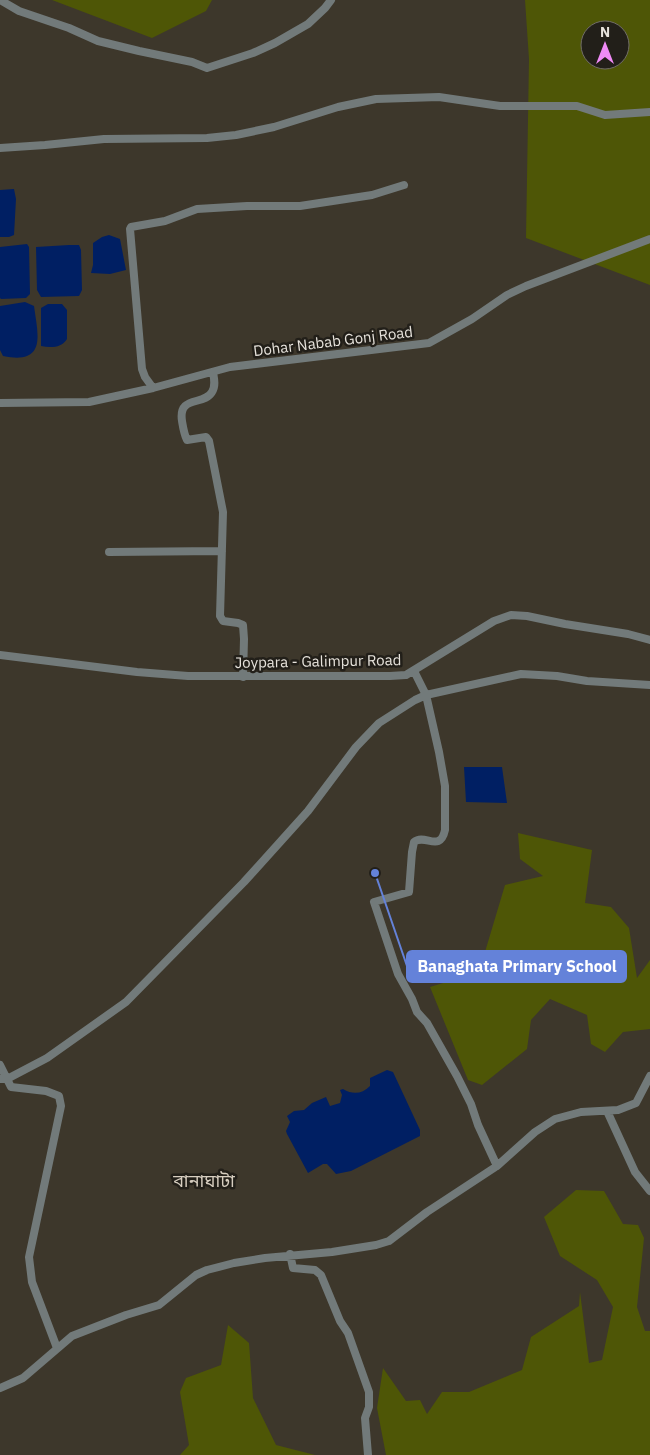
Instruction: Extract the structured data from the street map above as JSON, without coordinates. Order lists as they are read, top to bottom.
{
  "streets": {
    "street": ["Dohar Nabab Gonj Road", "Joypara - Galimpur Road"]
  },
  "districts": ["বানাঘাটা"],
  "places": ["Banaghata Primary School"],
  "north": "top"
}
